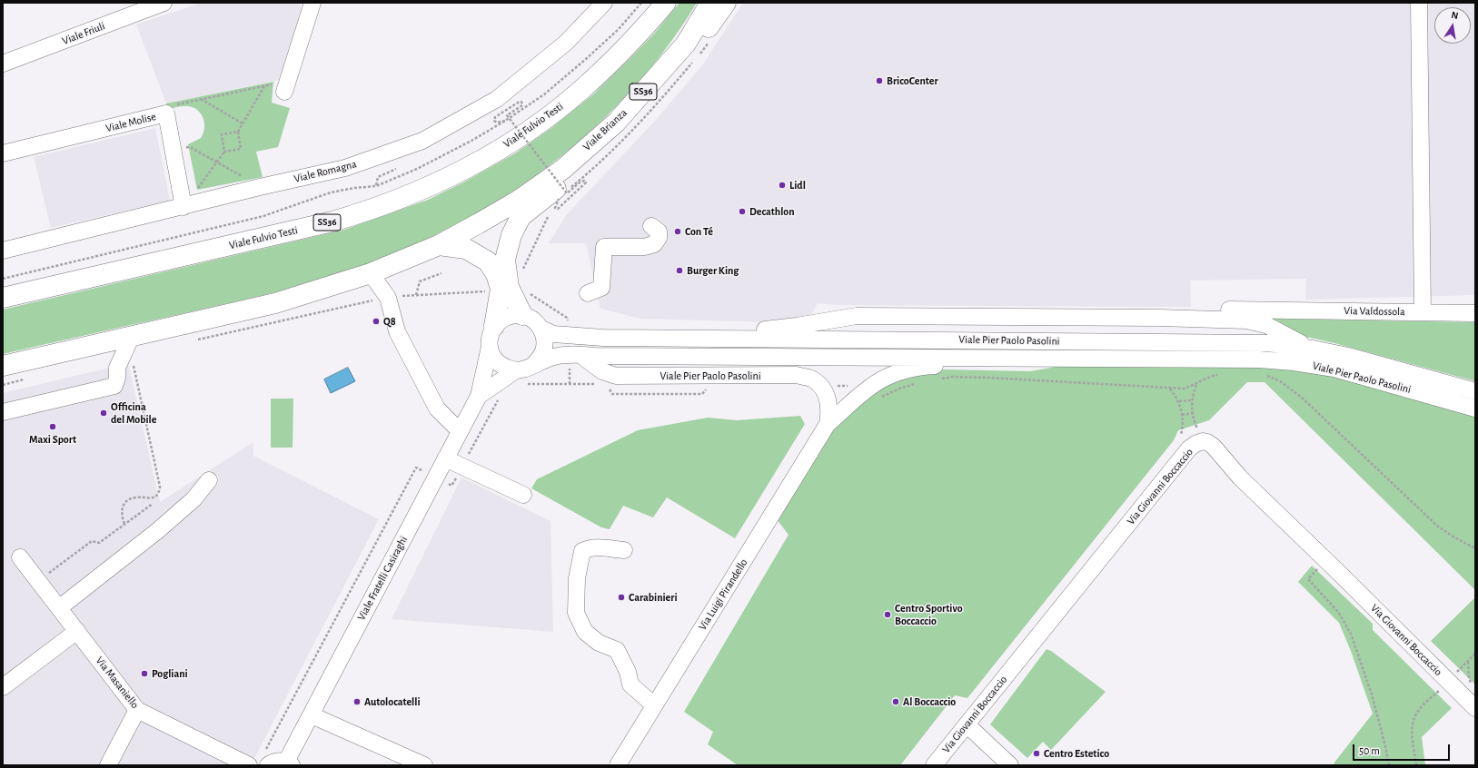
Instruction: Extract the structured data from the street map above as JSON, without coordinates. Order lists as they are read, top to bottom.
{
  "streets": {
    "highway": ["SS36", "Viale Fulvio Testi", "Viale Brianza"],
    "street": [
      "Viale Friuli",
      "Viale Molise",
      "Viale Romagna",
      "Via Valdossola",
      "Viale Pier Paolo Pasolini",
      "Via Giovanni Boccaccio",
      "Viale Fratelli Casiraghi",
      "Via Luigi Pirandello",
      "Via Masaniello"
    ]
  },
  "crossings": [
    ["SS36", "Viale Brianza"],
    ["Viale Molise", "Viale Romagna"],
    ["Via Valdossola", "Viale Pier Paolo Pasolini"],
    ["Viale Pier Paolo Pasolini", "Viale Fratelli Casiraghi"],
    ["Viale Pier Paolo Pasolini", "Via Luigi Pirandello"]
  ],
  "places": [
    "BricoCenter",
    "Lidl",
    "Decathlon",
    "Con Té",
    "Burger King",
    "Q8",
    "Officina del Mobile",
    "Maxi Sport",
    "Carabinieri",
    "Centro Sportivo Boccaccio",
    "Pogliani",
    "Autolocatelli",
    "Al Boccaccio",
    "Centro Estetico"
  ],
  "scale_bar": "50 m",
  "north": "top"
}
